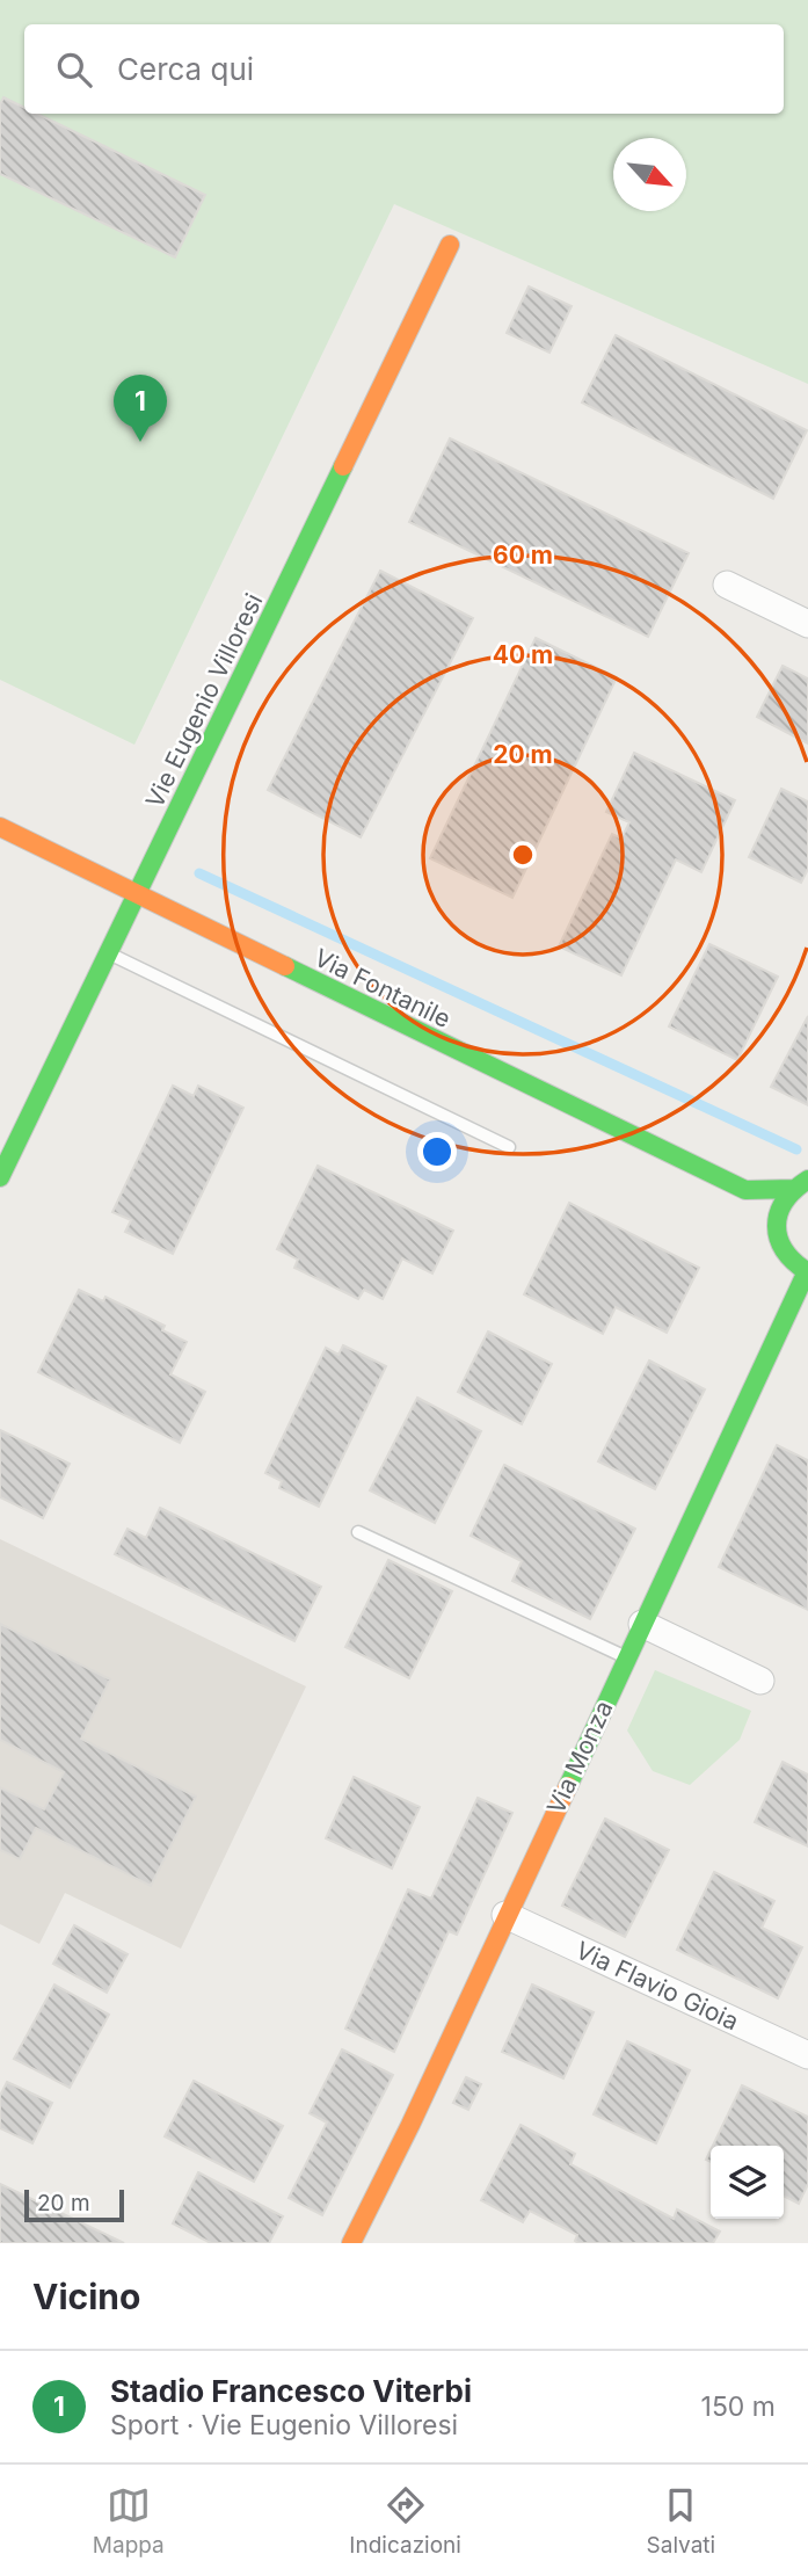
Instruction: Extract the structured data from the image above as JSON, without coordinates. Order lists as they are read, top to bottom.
{
  "streets": {
    "street": [
      "Vie Eugenio Villoresi",
      "Via Fontanile",
      "Via Monza",
      "Via Flavio Gioia"
    ]
  },
  "crossings": [
    ["Vie Eugenio Villoresi", "Via Fontanile"],
    ["Via Fontanile", "Via Monza"],
    ["Via Monza", "Via Flavio Gioia"]
  ],
  "scale_bar": "20 m",
  "north": "bottom right",
  "page": {
    "search": "Cerca qui",
    "pins": "1",
    "scale": "20 m",
    "heading": "Vicino",
    "list": [
      {
        "mark": "1",
        "name": "Stadio Francesco Viterbi",
        "note": "Sport · Vie Eugenio Villoresi",
        "value": "150 m"
      }
    ],
    "nav": ["Mappa", "Indicazioni", "Salvati"]
  },
  "rings": ["60 m", "40 m", "20 m"]
}
